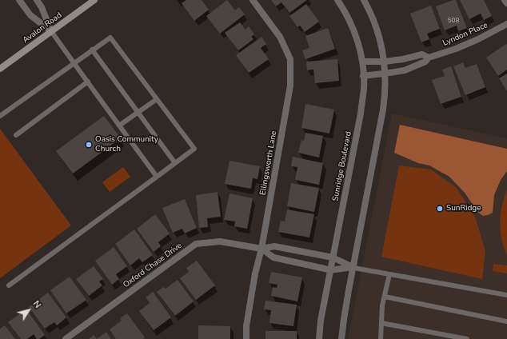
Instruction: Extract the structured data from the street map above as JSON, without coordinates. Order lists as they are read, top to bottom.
{
  "streets": {
    "main road": ["Avalon Road"],
    "street": [
      "Lyndon Place",
      "Ellingsworth Lane",
      "Sunridge Boulevard",
      "Oxford Chase Drive"
    ]
  },
  "crossings": [
    ["Ellingsworth Lane", "Oxford Chase Drive"],
    ["Sunridge Boulevard", "Oxford Chase Drive"]
  ],
  "places": ["Oasis Community Church", "SunRidge"],
  "house_numbers": ["508"],
  "north": "top right"
}
